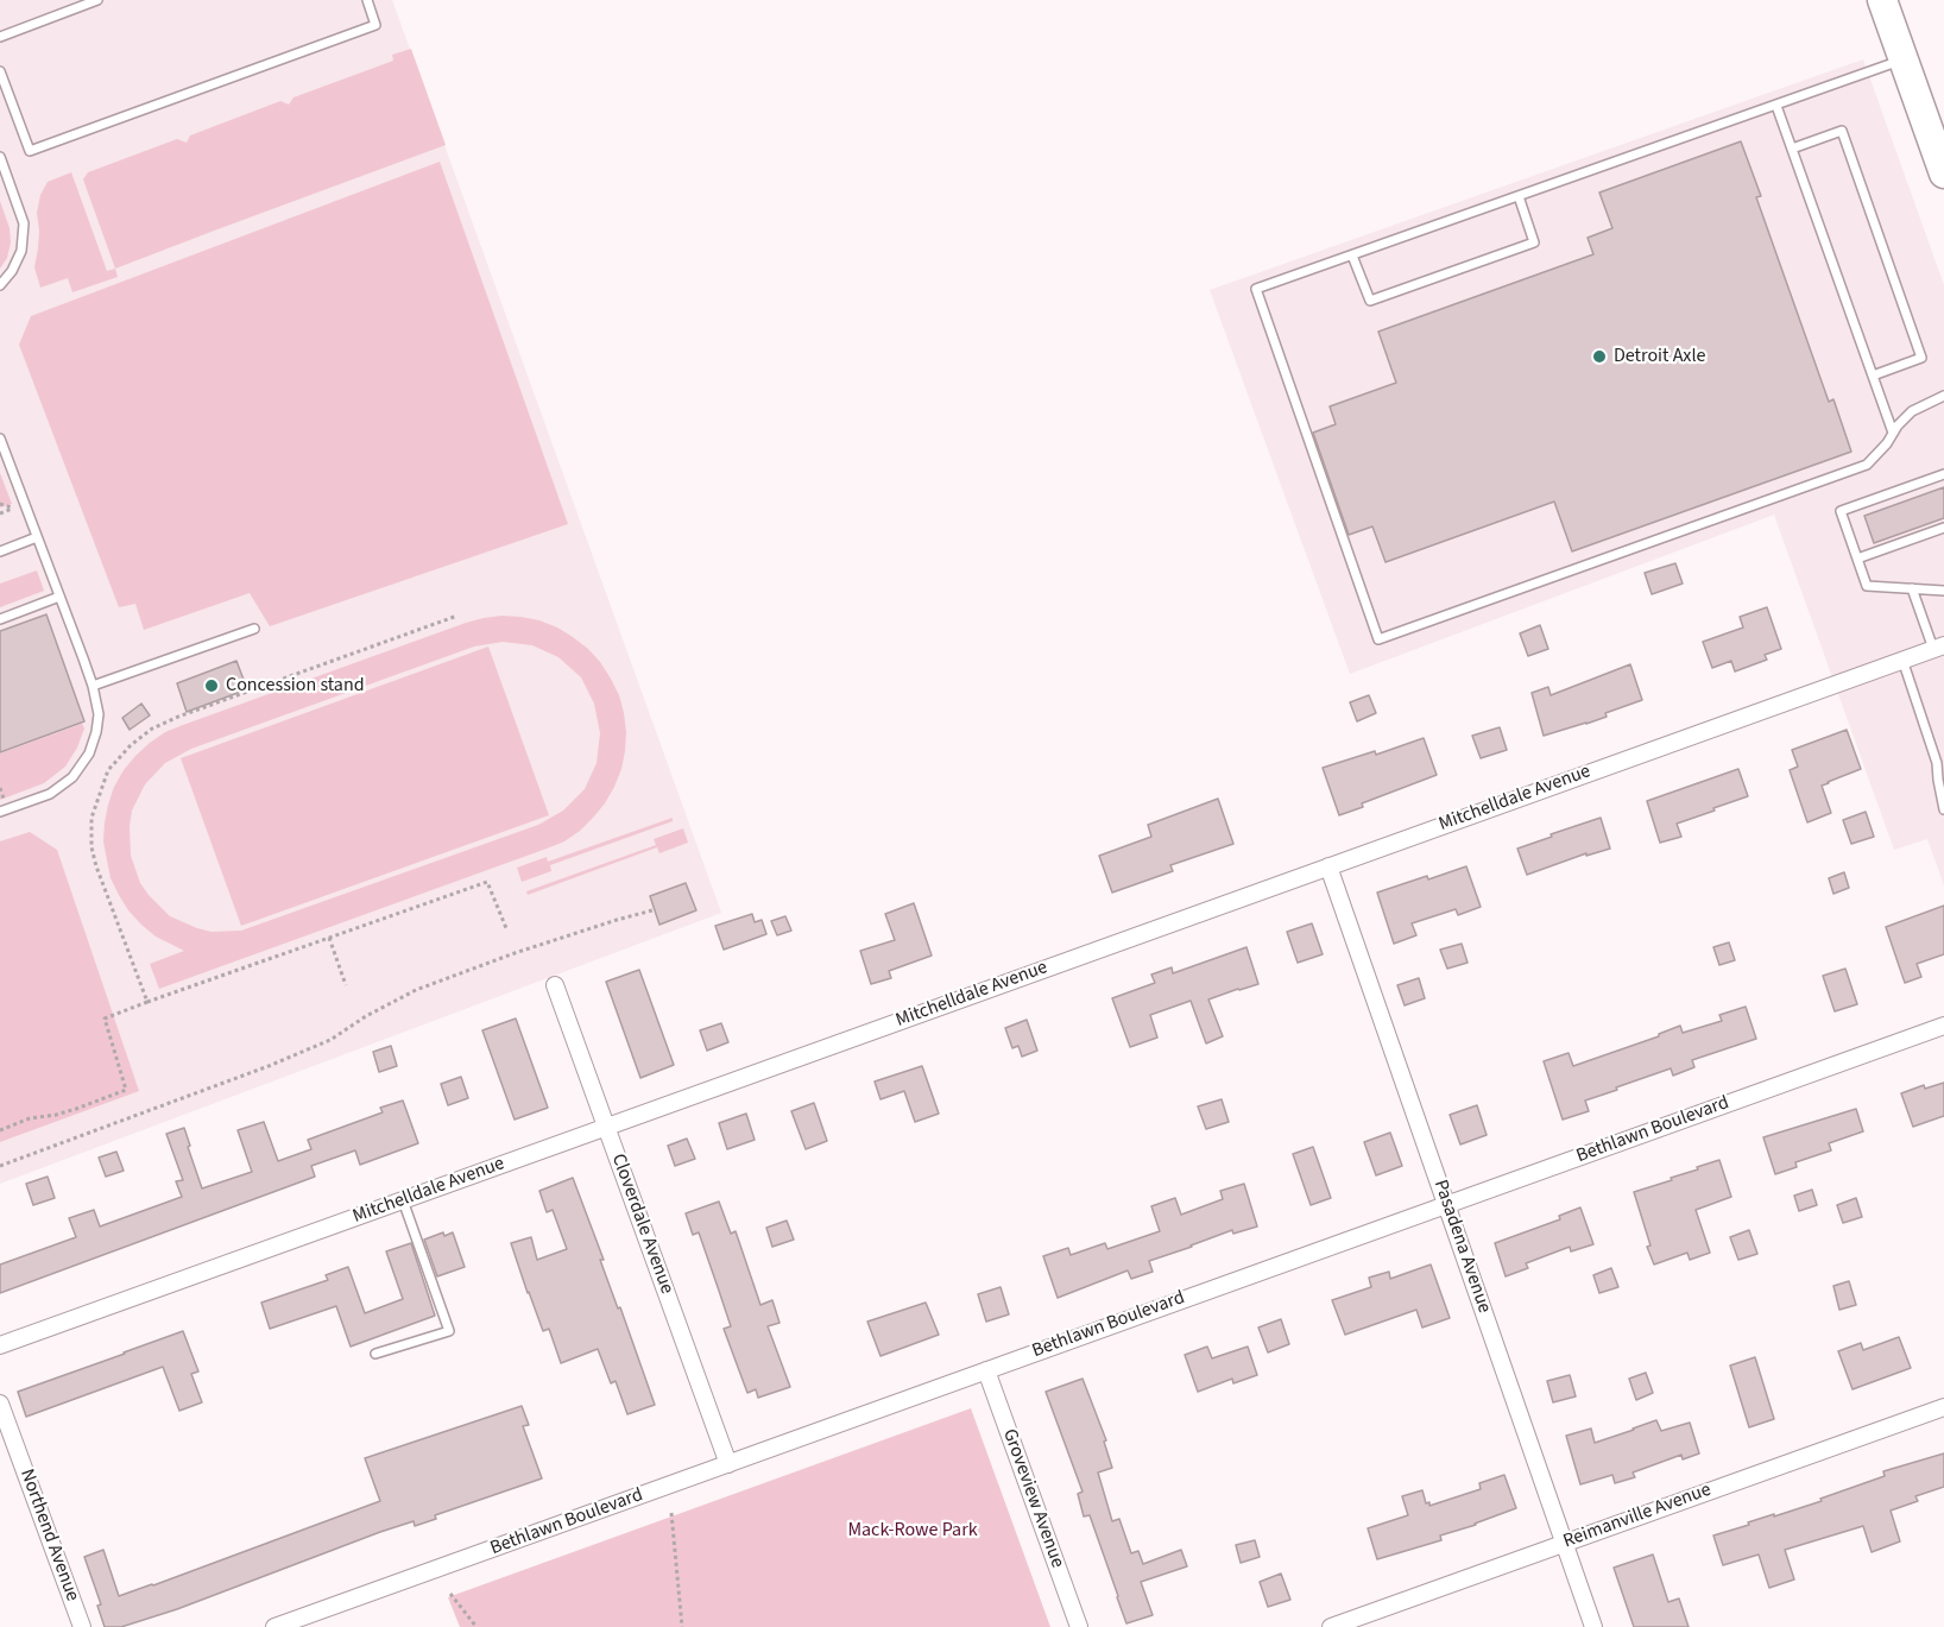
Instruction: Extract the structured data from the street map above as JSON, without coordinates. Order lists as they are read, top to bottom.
{
  "streets": {
    "street": [
      "Mitchelldale Avenue",
      "Bethlawn Boulevard",
      "Cloverdale Avenue",
      "Pasadena Avenue",
      "Groveview Avenue",
      "Reimanville Avenue",
      "Northend Avenue"
    ]
  },
  "crossings": [
    ["Mitchelldale Avenue", "Cloverdale Avenue"],
    ["Mitchelldale Avenue", "Pasadena Avenue"],
    ["Bethlawn Boulevard", "Cloverdale Avenue"],
    ["Bethlawn Boulevard", "Pasadena Avenue"],
    ["Bethlawn Boulevard", "Groveview Avenue"],
    ["Pasadena Avenue", "Reimanville Avenue"]
  ],
  "parks": ["Mack-Rowe Park"],
  "places": ["Detroit Axle", "Concession stand"]
}
